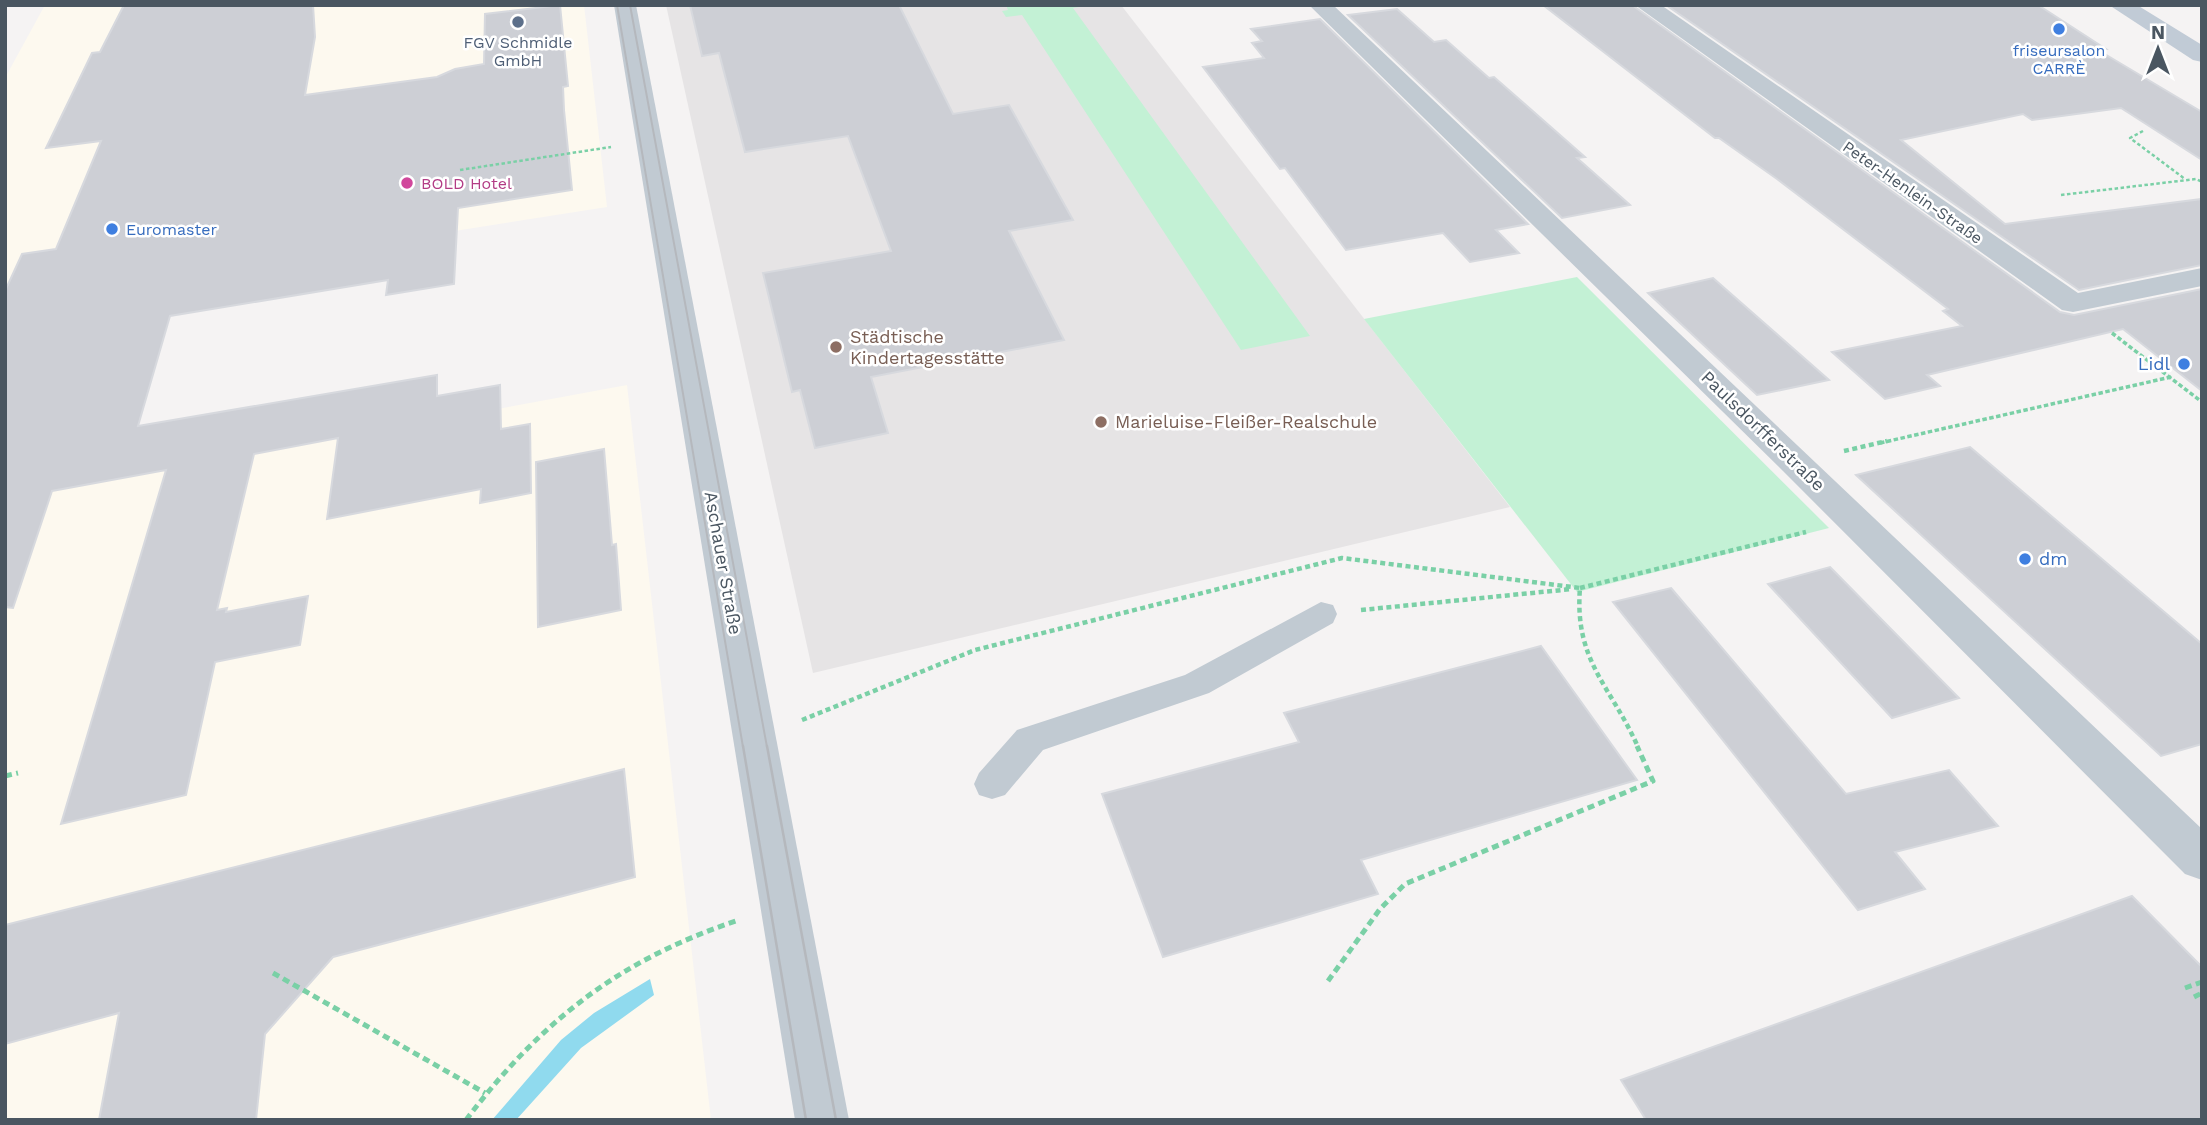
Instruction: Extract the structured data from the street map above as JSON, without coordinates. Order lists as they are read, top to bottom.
{
  "streets": {
    "street": ["Peter-Henlein-Straße", "Paulsdorfferstraße", "Aschauer Straße"]
  },
  "places": [
    "FGV Schmidle GmbH",
    "friseursalon CARRÈ",
    "BOLD Hotel",
    "Euromaster",
    "Städtische Kindertagesstätte",
    "Lidl",
    "Marieluise-Fleißer-Realschule",
    "dm"
  ],
  "north": "top"
}
